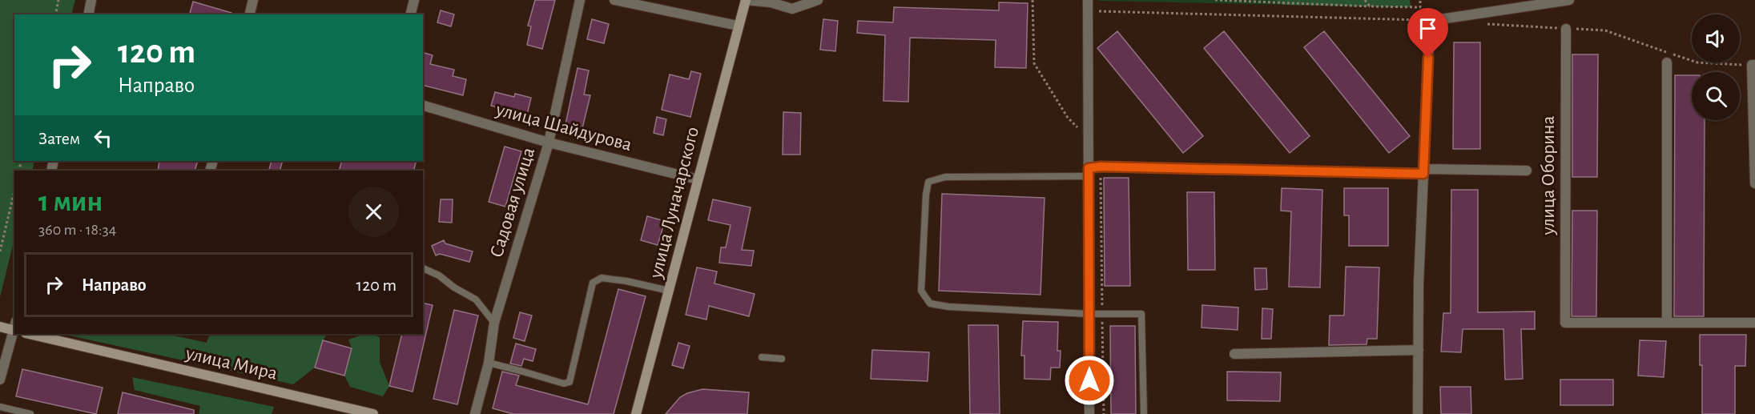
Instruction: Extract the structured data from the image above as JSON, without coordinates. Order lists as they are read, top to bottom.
{
  "streets": {
    "street": [
      "улица Шайдурова",
      "улица Оборина",
      "Садовая улица",
      "улица Луначарского",
      "улица Мира"
    ]
  },
  "crossings": [
    ["улица Шайдурова", "Садовая улица"],
    ["улица Шайдурова", "улица Луначарского"]
  ],
  "page": {
    "turn": ["120 m", "Направо"],
    "then": "Затем",
    "heading": ["1 мин", "360 m · 18:34"],
    "list": [
      {
        "name": "Направо",
        "value": "120 m"
      }
    ]
  }
}
